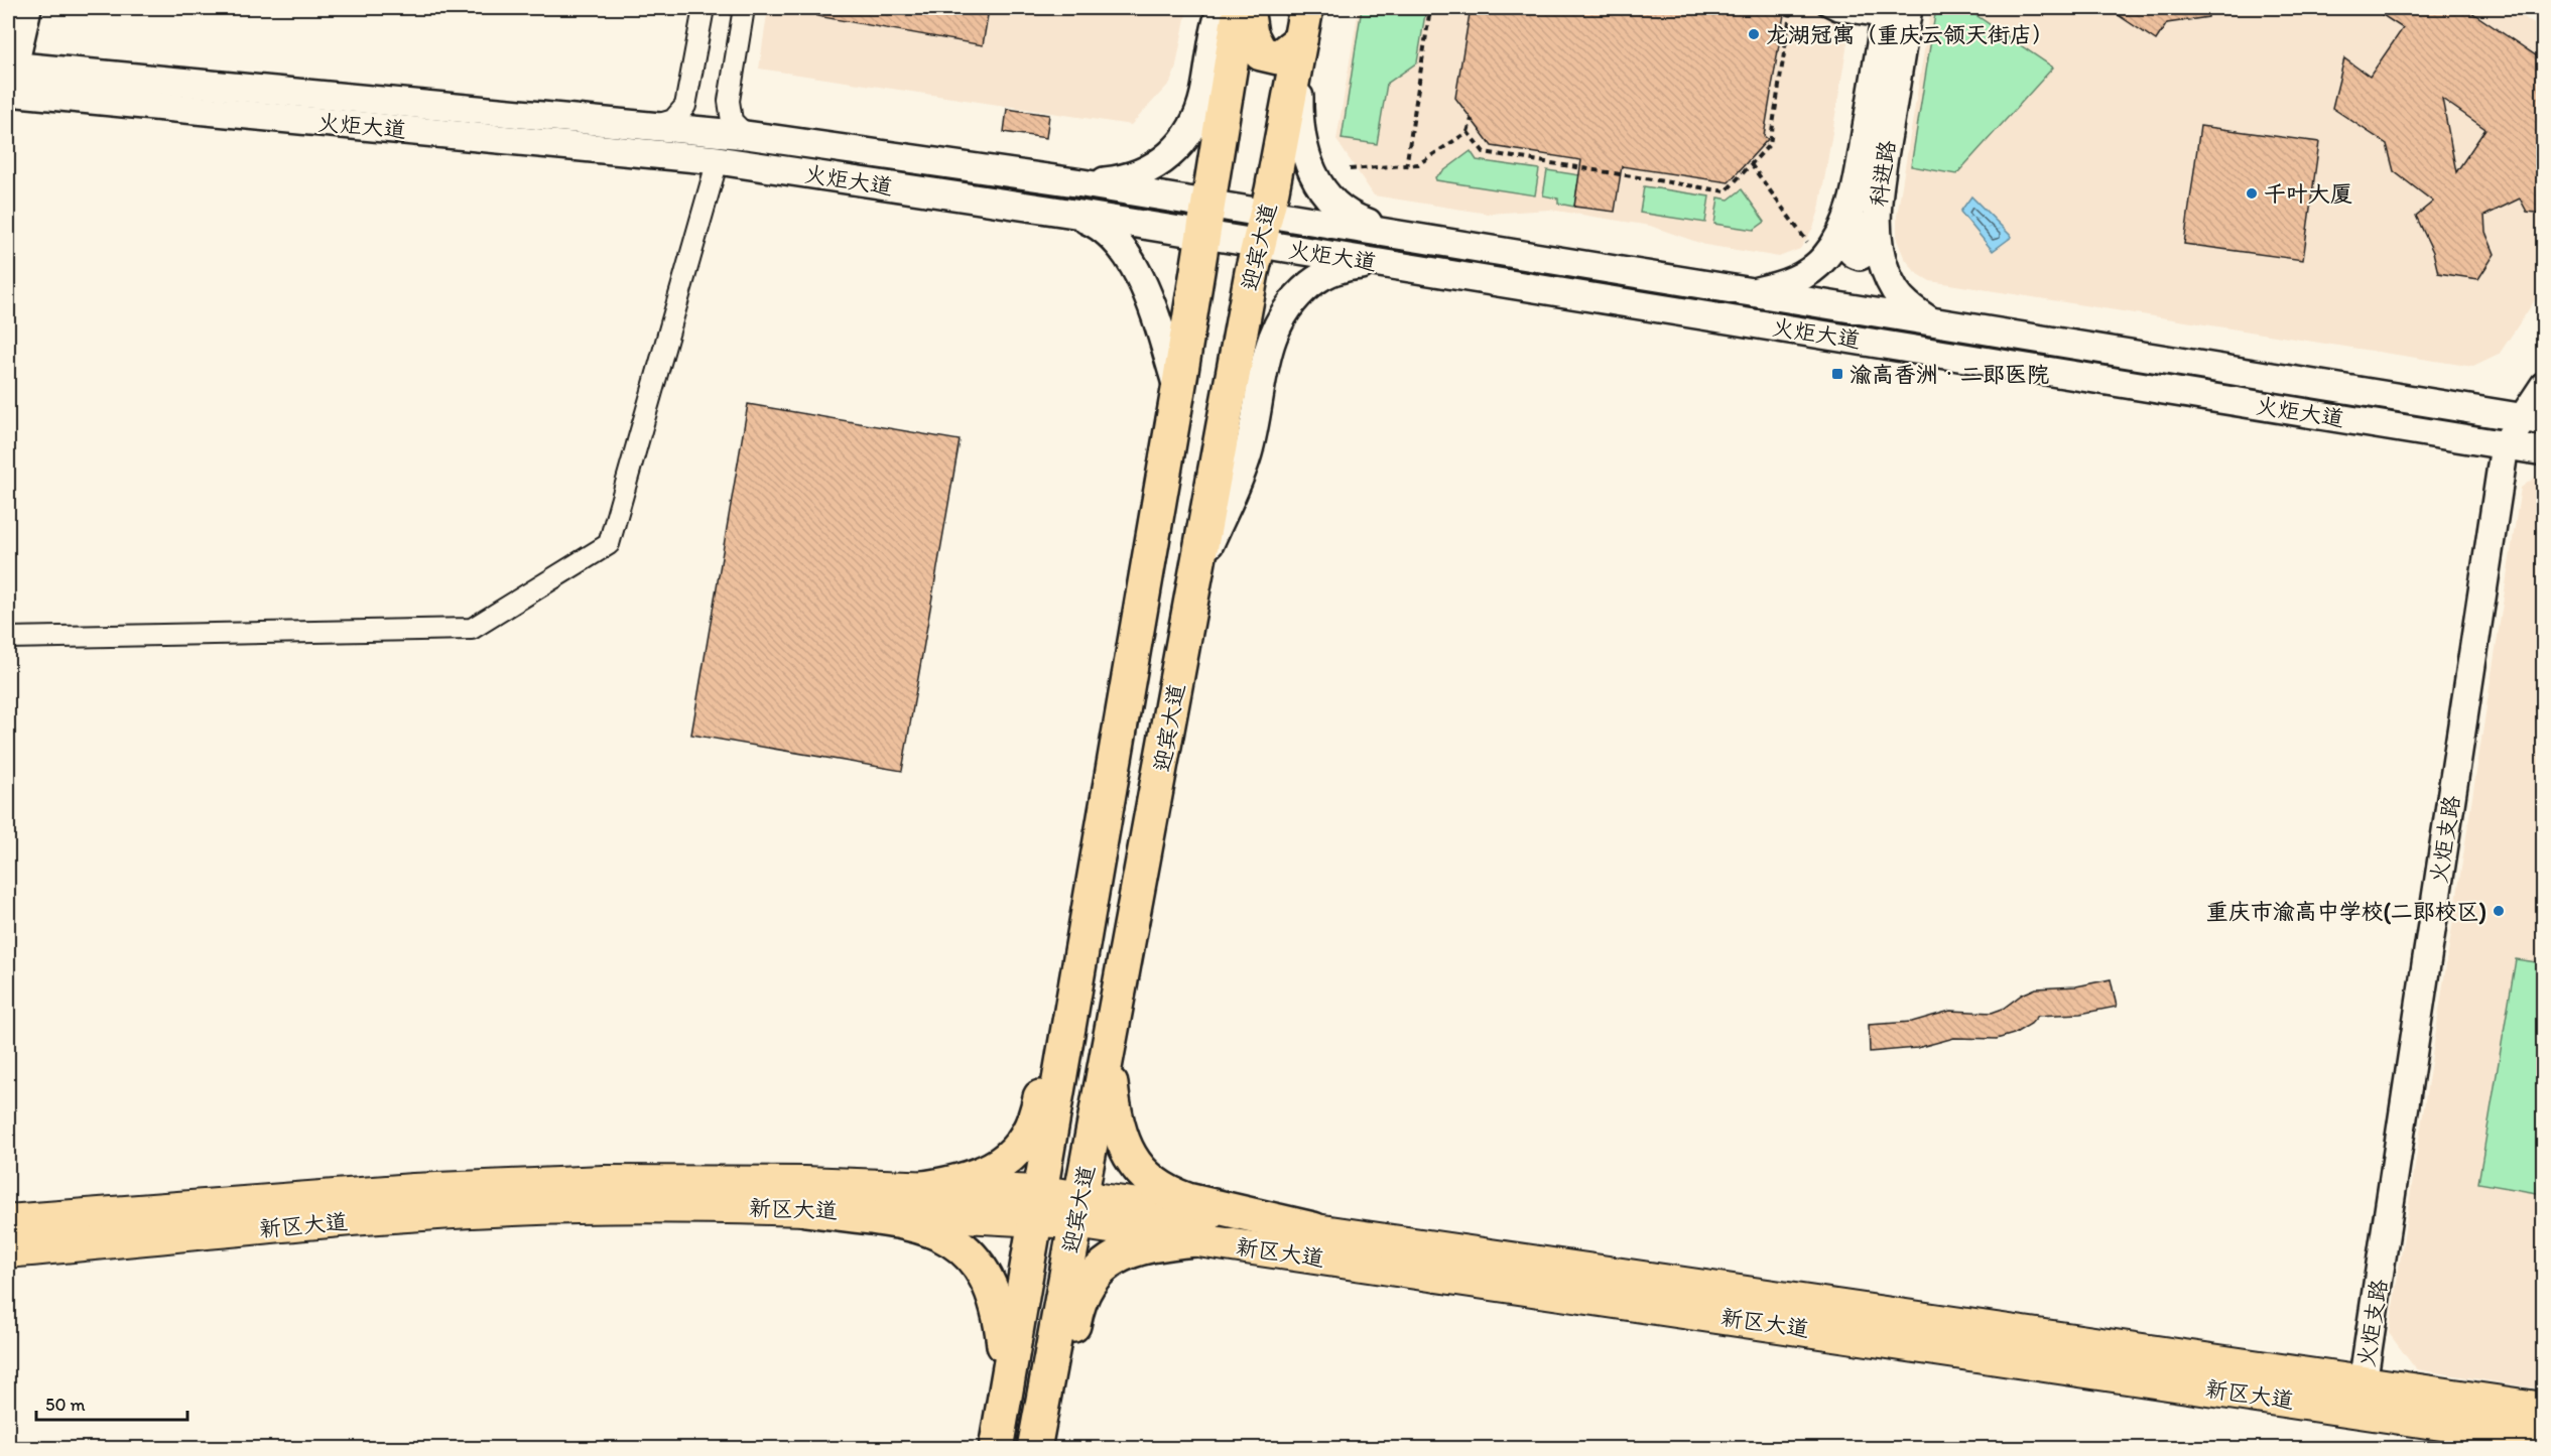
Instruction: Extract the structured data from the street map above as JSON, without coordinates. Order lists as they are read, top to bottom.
{
  "streets": {
    "highway": ["迎宾大道"],
    "main road": [
      "火炬大道",
      "科进路",
      "火炬支路",
      "新区大道"
    ]
  },
  "crossings": [
    ["火炬大道", "科进路"],
    ["火炬大道", "迎宾大道"],
    ["火炬大道", "火炬支路"],
    ["迎宾大道", "新区大道"],
    ["火炬支路", "新区大道"]
  ],
  "places": {
    "other": ["龙湖冠寓（重庆云领天街店）", "千叶大厦", "重庆市渝高中学校(二郎校区)"],
    "transit": ["渝高香洲‧二郎医院"]
  },
  "scale_bar": "50 m"
}
